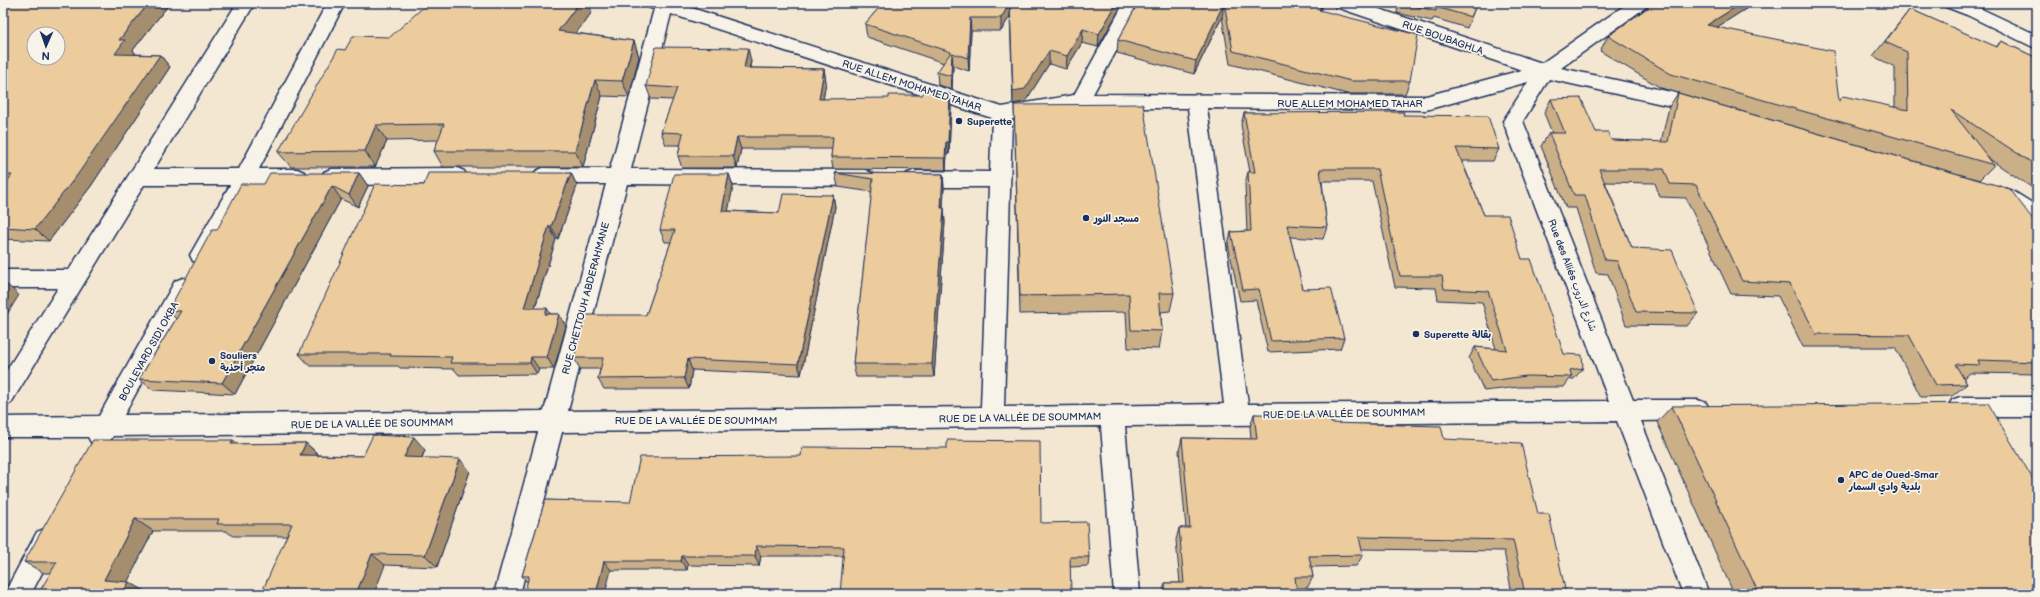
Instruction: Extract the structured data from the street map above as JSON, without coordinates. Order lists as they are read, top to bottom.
{
  "streets": {
    "street": [
      "RUE BOUBAGHLA",
      "RUE ALLEM MOHAMED TAHAR",
      "Rue des Alliés شارع الدروب",
      "RUE CHETTOUH ABDERAHMANE",
      "BOULEVARD SIDI OKBA",
      "RUE DE LA VALLÉE DE SOUMMAM"
    ]
  },
  "crossings": [
    ["RUE BOUBAGHLA", "RUE ALLEM MOHAMED TAHAR"],
    ["RUE BOUBAGHLA", "Rue des Alliés شارع الدروب"],
    ["RUE ALLEM MOHAMED TAHAR", "Rue des Alliés شارع الدروب"],
    ["RUE ALLEM MOHAMED TAHAR", "RUE CHETTOUH ABDERAHMANE"],
    ["Rue des Alliés شارع الدروب", "RUE DE LA VALLÉE DE SOUMMAM"],
    ["RUE CHETTOUH ABDERAHMANE", "RUE DE LA VALLÉE DE SOUMMAM"],
    ["BOULEVARD SIDI OKBA", "RUE DE LA VALLÉE DE SOUMMAM"]
  ],
  "places": [
    "Superette",
    "مسجد النور",
    "Superette بقالة",
    "Souliers متجر أحذية",
    "APC de Oued-Smar بلدية وادي السمار"
  ],
  "north": "bottom"
}
